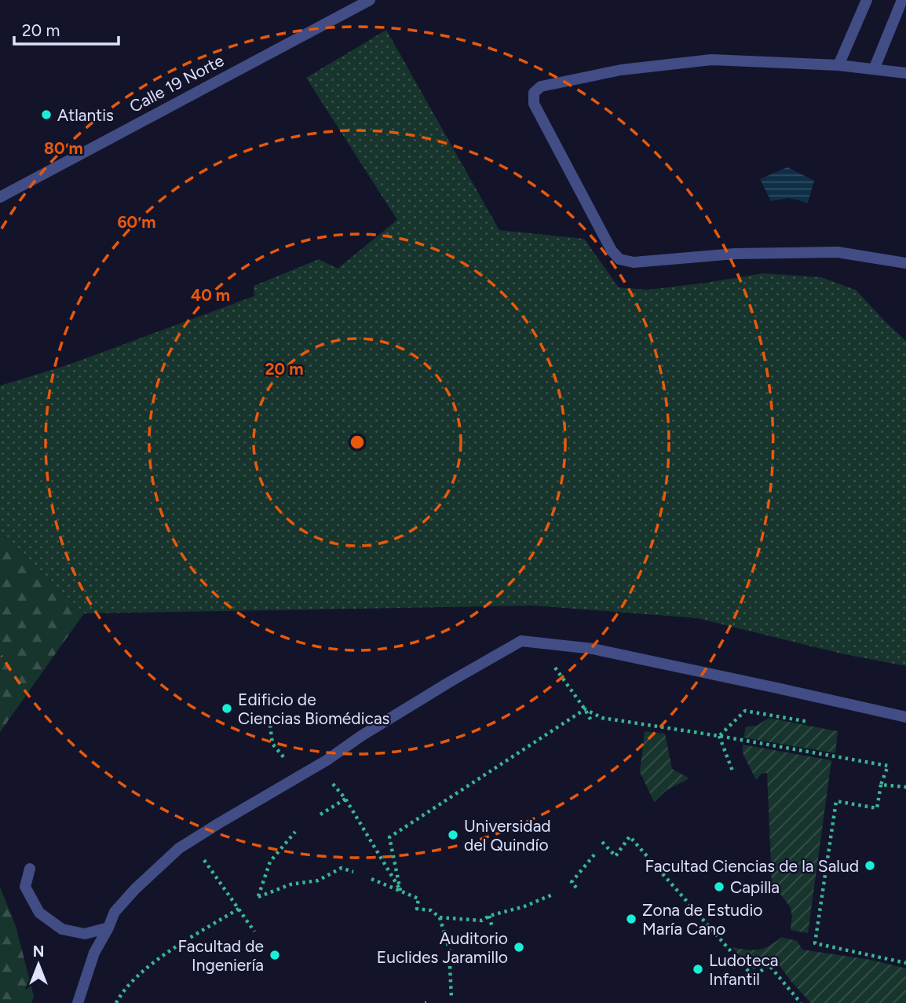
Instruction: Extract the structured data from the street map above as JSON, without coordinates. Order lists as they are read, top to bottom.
{
  "streets": {
    "street": ["Calle 19 Norte"]
  },
  "places": [
    "Atlantis",
    "Edificio de Ciencias Biomédicas",
    "Universidad del Quindío",
    "Facultad Ciencias de la Salud",
    "Capilla",
    "Zona de Estudio María Cano",
    "Auditorio Euclides Jaramillo",
    "Facultad de Ingeniería",
    "Ludoteca Infantil"
  ],
  "scale_bar": "20 m",
  "north": "top",
  "rings": [
    "80 m",
    "60 m",
    "40 m",
    "20 m"
  ]
}
